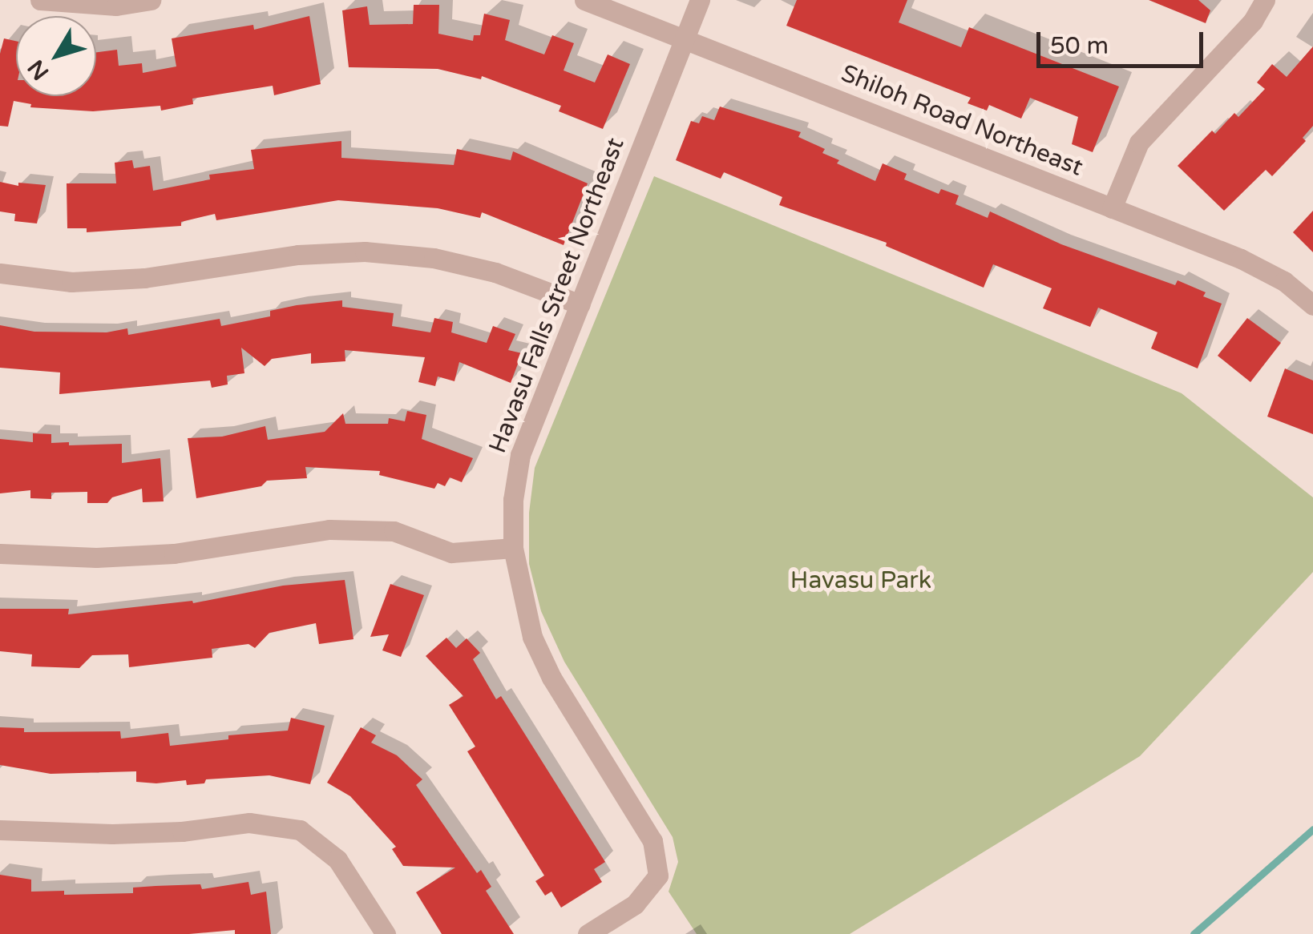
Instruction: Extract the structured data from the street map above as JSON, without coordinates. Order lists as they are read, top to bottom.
{
  "streets": {
    "street": ["Shiloh Road Northeast", "Havasu Falls Street Northeast"]
  },
  "crossings": [
    ["Shiloh Road Northeast", "Havasu Falls Street Northeast"]
  ],
  "parks": ["Havasu Park"],
  "scale_bar": "50 m",
  "north": "bottom left"
}
